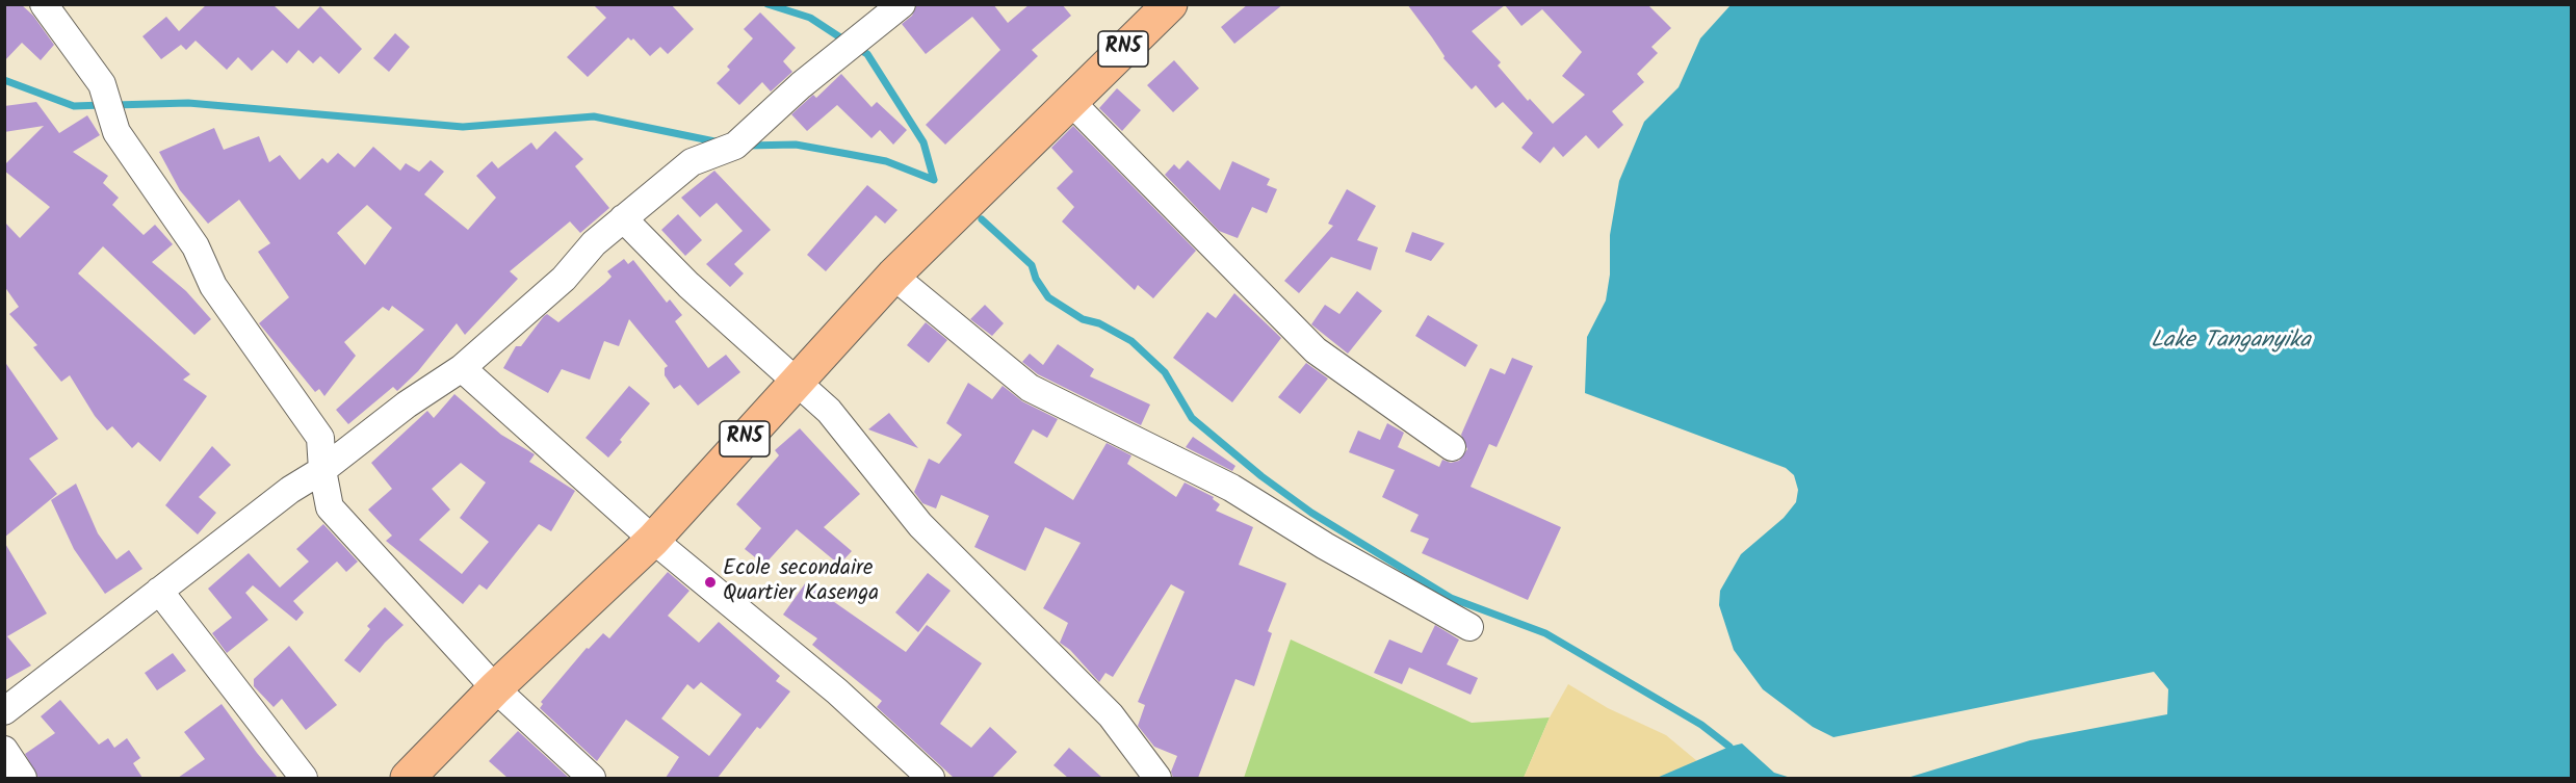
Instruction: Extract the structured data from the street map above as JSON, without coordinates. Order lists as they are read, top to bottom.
{
  "streets": {
    "highway": ["RN5"]
  },
  "water": ["Lake Tanganyika"],
  "places": ["Ecole secondaire Quartier Kasenga"]
}
